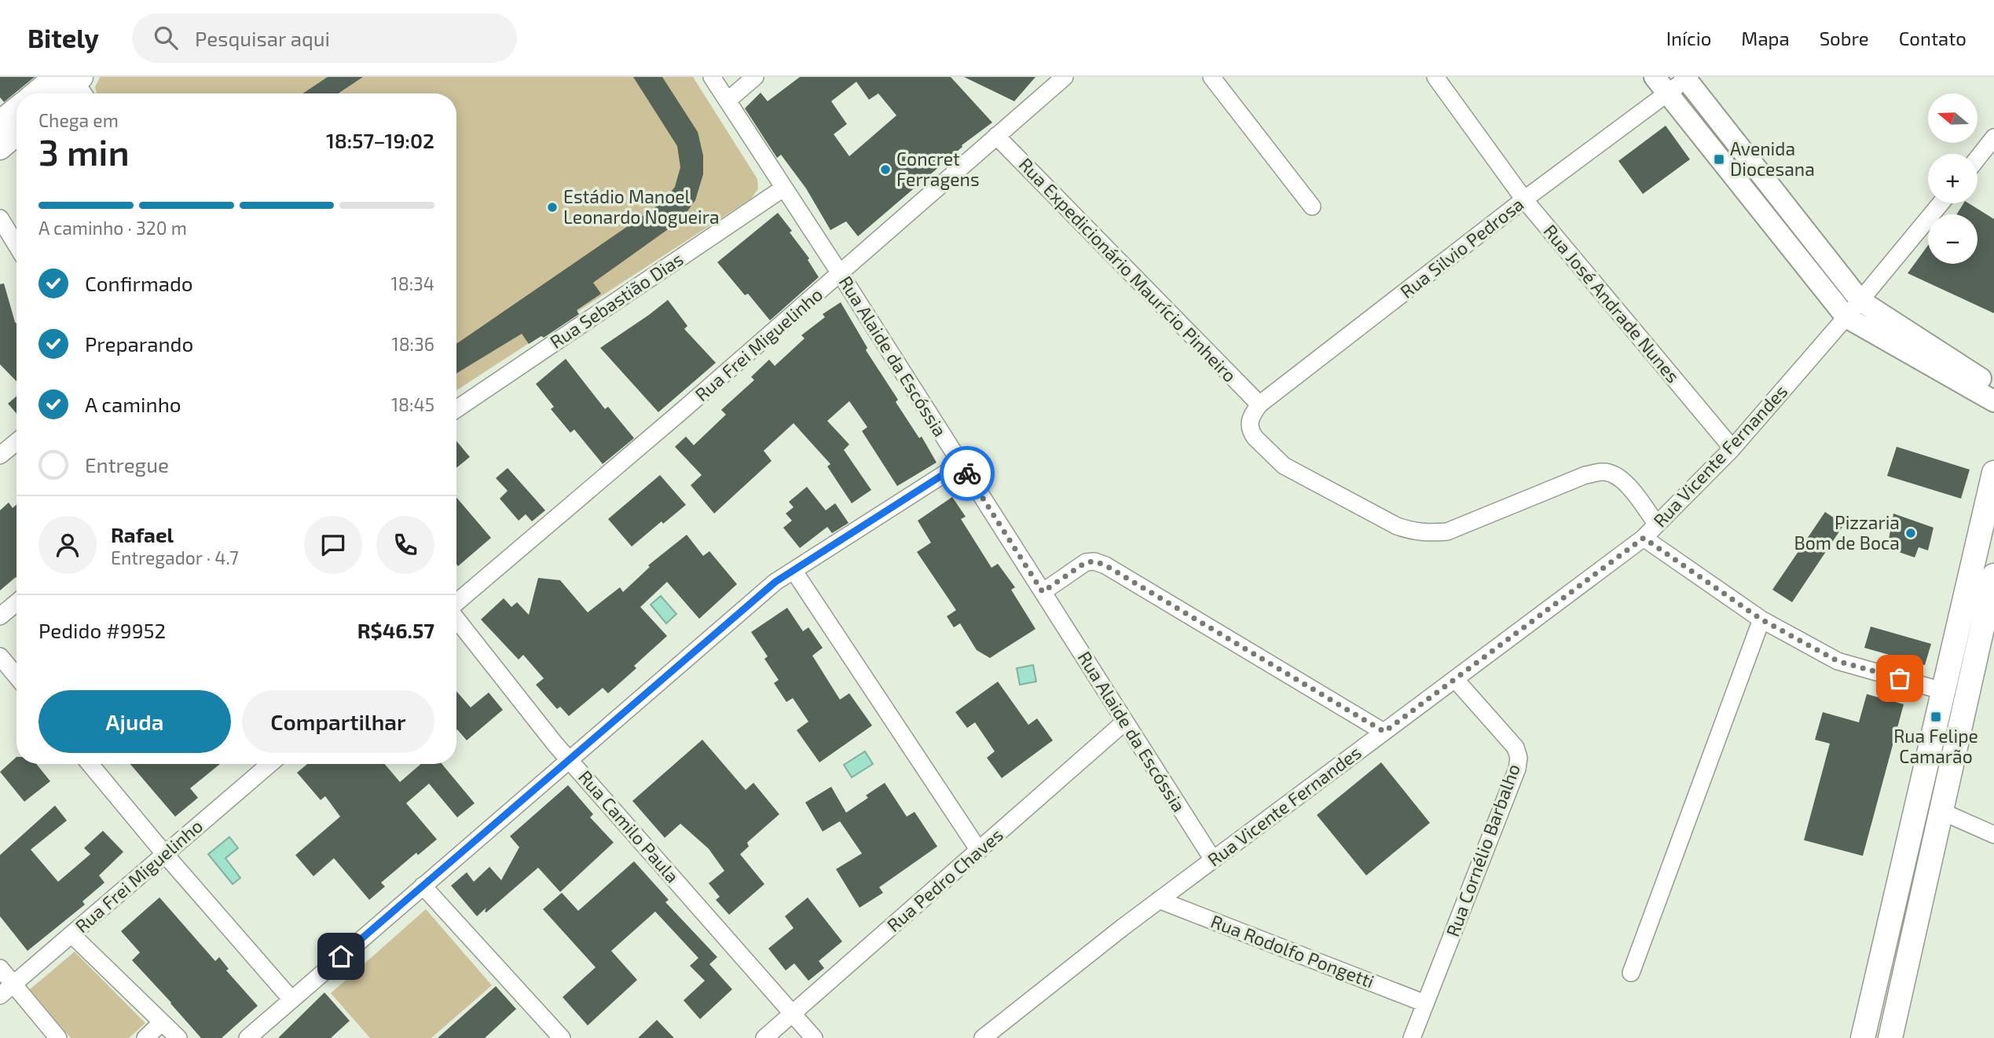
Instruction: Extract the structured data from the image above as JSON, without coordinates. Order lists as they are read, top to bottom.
{
  "streets": {
    "street": [
      "Rua Silvio Pedrosa",
      "Rua Expedicionário Maurício Pinheiro",
      "Rua Sebastião Dias",
      "Rua José Andrade Nunes",
      "Rua Frei Miguelinho",
      "Rua Alaide da Escóssia",
      "Rua Vicente Fernandes",
      "Rua Camilo Paula",
      "Rua Cornélio Barbalho",
      "Rua Pedro Chaves",
      "Rua Rodolfo Pongetti"
    ]
  },
  "crossings": [
    ["Rua Silvio Pedrosa", "Rua Expedicionário Maurício Pinheiro"],
    ["Rua Silvio Pedrosa", "Rua José Andrade Nunes"],
    ["Rua Expedicionário Maurício Pinheiro", "Rua Frei Miguelinho"],
    ["Rua Sebastião Dias", "Rua Alaide da Escóssia"],
    ["Rua José Andrade Nunes", "Rua Vicente Fernandes"],
    ["Rua Frei Miguelinho", "Rua Alaide da Escóssia"],
    ["Rua Alaide da Escóssia", "Rua Vicente Fernandes"],
    ["Rua Alaide da Escóssia", "Rua Pedro Chaves"],
    ["Rua Vicente Fernandes", "Rua Cornélio Barbalho"],
    ["Rua Vicente Fernandes", "Rua Rodolfo Pongetti"],
    ["Rua Camilo Paula", "Rua Pedro Chaves"],
    ["Rua Cornélio Barbalho", "Rua Rodolfo Pongetti"]
  ],
  "places": {
    "transit": ["Avenida Diocesana", "Rua Felipe Camarão"],
    "other": ["Concret Ferragens", "Estádio Manoel Leonardo Nogueira", "Pizzaria Bom de Boca"]
  },
  "north": "left",
  "page": {
    "header": "Bitely",
    "search": "Pesquisar aqui",
    "nav": [
      "Início",
      "Mapa",
      "Sobre",
      "Contato"
    ],
    "map_buttons": ["+", "−"],
    "heading": ["3 min", "Chega em", "18:57–19:02"],
    "panel": [
      "Rafael",
      "Entregador · 4.7",
      "Pedido #9952",
      "R$46.57"
    ],
    "bar": "A caminho · 320 m",
    "list": [
      ["Confirmado", "18:34"],
      ["Preparando", "18:36"],
      ["A caminho", "18:45"],
      "Entregue"
    ],
    "buttons": ["Ajuda", "Compartilhar"]
  }
}
